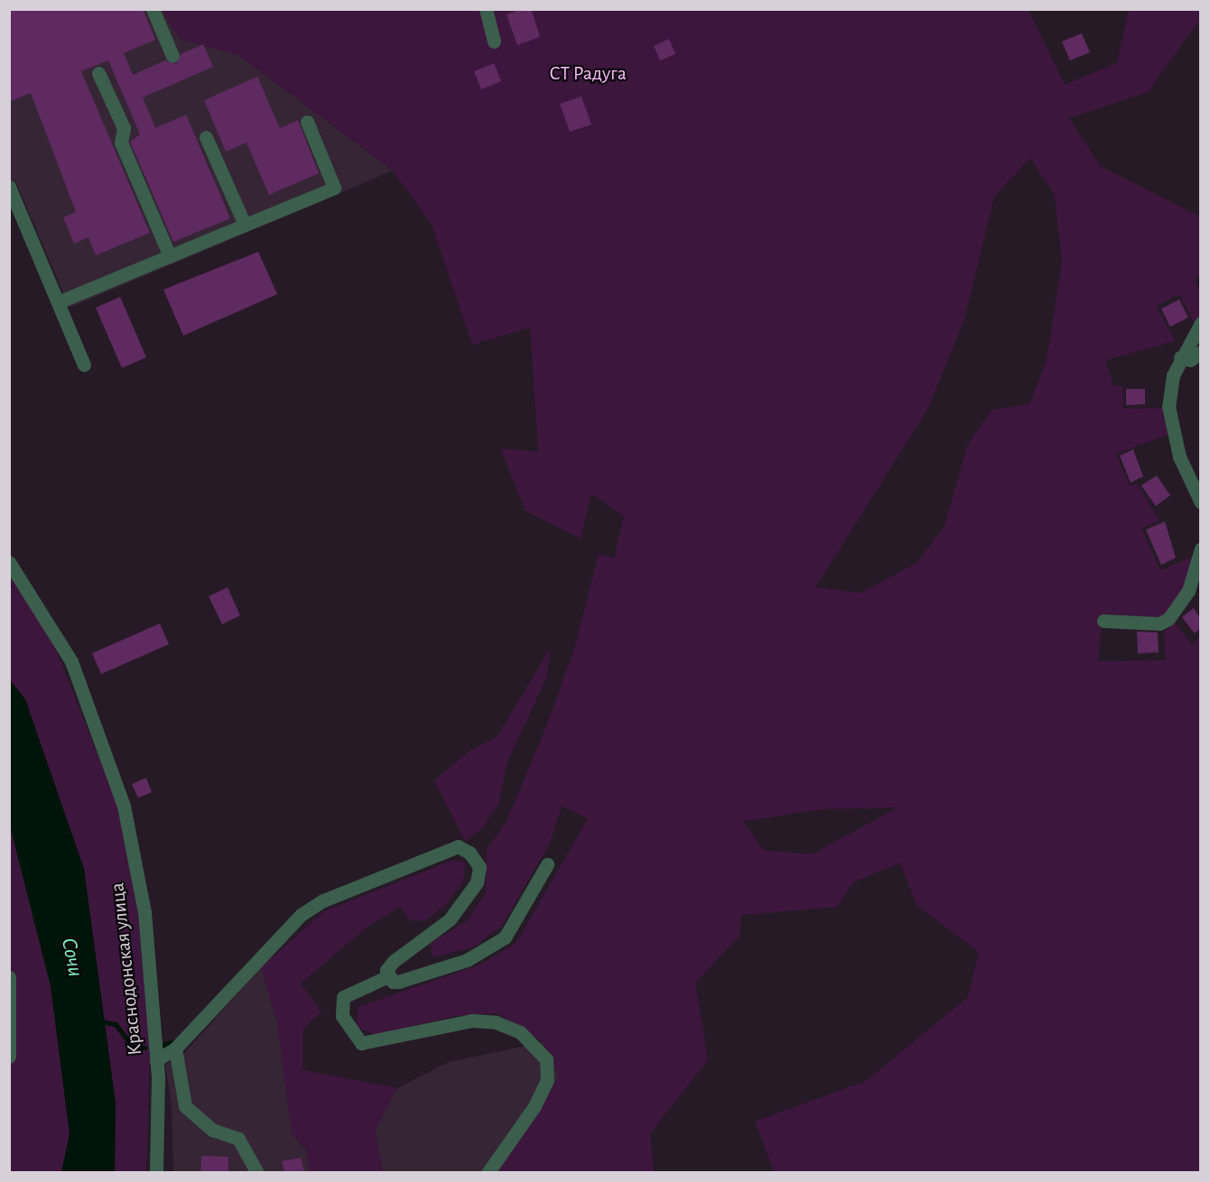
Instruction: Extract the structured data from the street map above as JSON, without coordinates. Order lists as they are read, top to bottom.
{
  "streets": {
    "street": ["Краснодонская улица"]
  },
  "water": ["Сочи"],
  "parks": ["СТ Радуга"]
}
